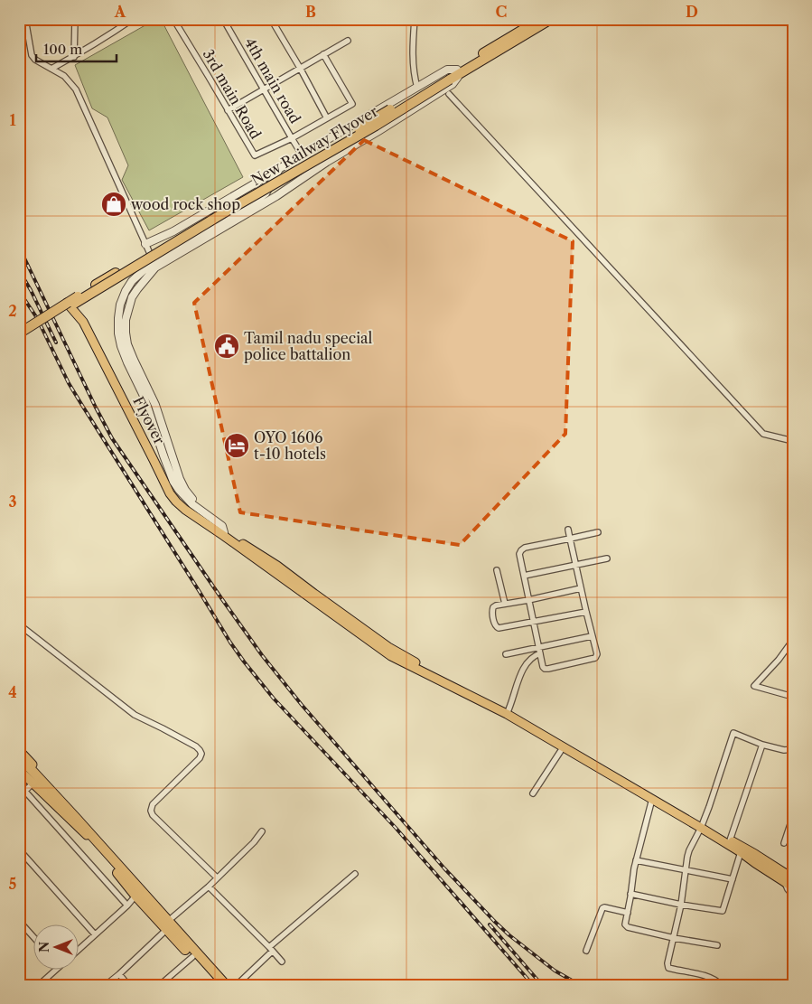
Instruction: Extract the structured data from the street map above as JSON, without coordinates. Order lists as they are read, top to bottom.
{
  "streets": {
    "highway": ["New Railway Flyover"],
    "main road": ["Flyover"],
    "street": ["4th main road", "3rd main Road"]
  },
  "crossings": [
    ["4th main road", "3rd main Road"],
    ["New Railway Flyover", "Flyover"]
  ],
  "places": {
    "shop": ["wood rock shop"],
    "public building": ["Tamil nadu special police battalion"],
    "hotel": ["OYO 1606 t-10 hotels"]
  },
  "scale_bar": "100 m",
  "north": "left",
  "grid": {
    "columns": [
      "A",
      "B",
      "C",
      "D"
    ],
    "rows": [
      "1",
      "2",
      "3",
      "4",
      "5"
    ]
  }
}
